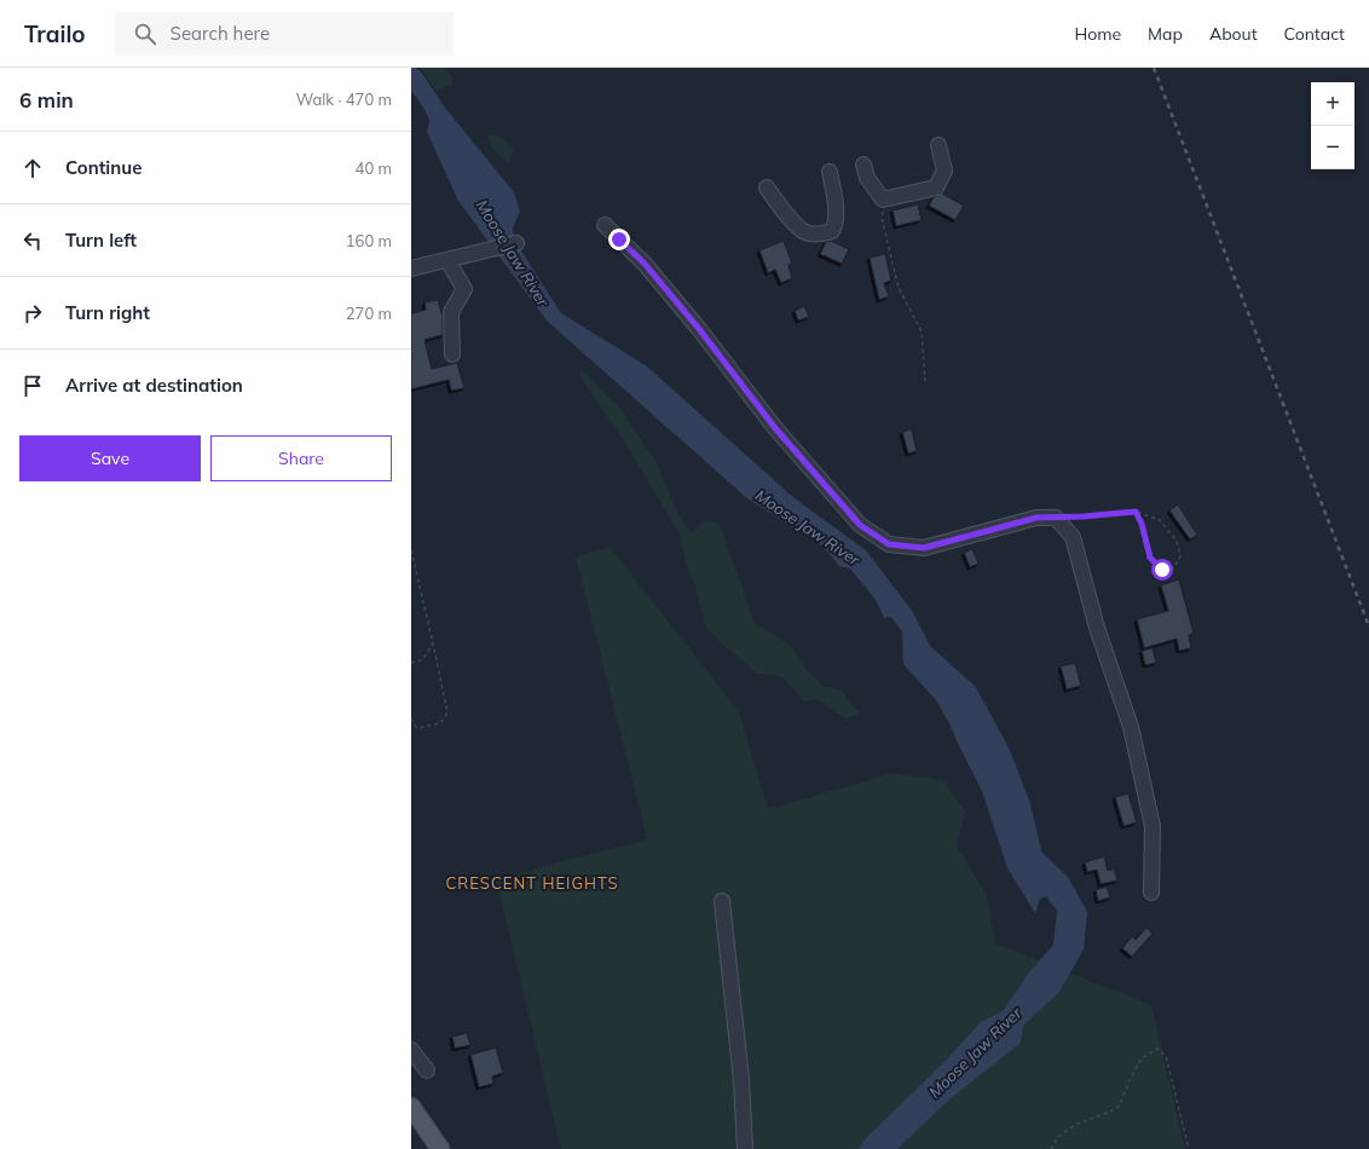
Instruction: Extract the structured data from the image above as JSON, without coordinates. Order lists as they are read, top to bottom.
{
  "districts": ["CRESCENT HEIGHTS"],
  "water": ["Moose Jaw River"],
  "page": {
    "header": "Trailo",
    "search": "Search here",
    "nav": [
      "Home",
      "Map",
      "About",
      "Contact"
    ],
    "heading": ["6 min", "Walk · 470 m"],
    "map_buttons": ["+", "−"],
    "list": [
      ["Continue", "40 m"],
      ["Turn left", "160 m"],
      ["Turn right", "270 m"],
      "Arrive at destination"
    ],
    "buttons": ["Save", "Share"]
  }
}
